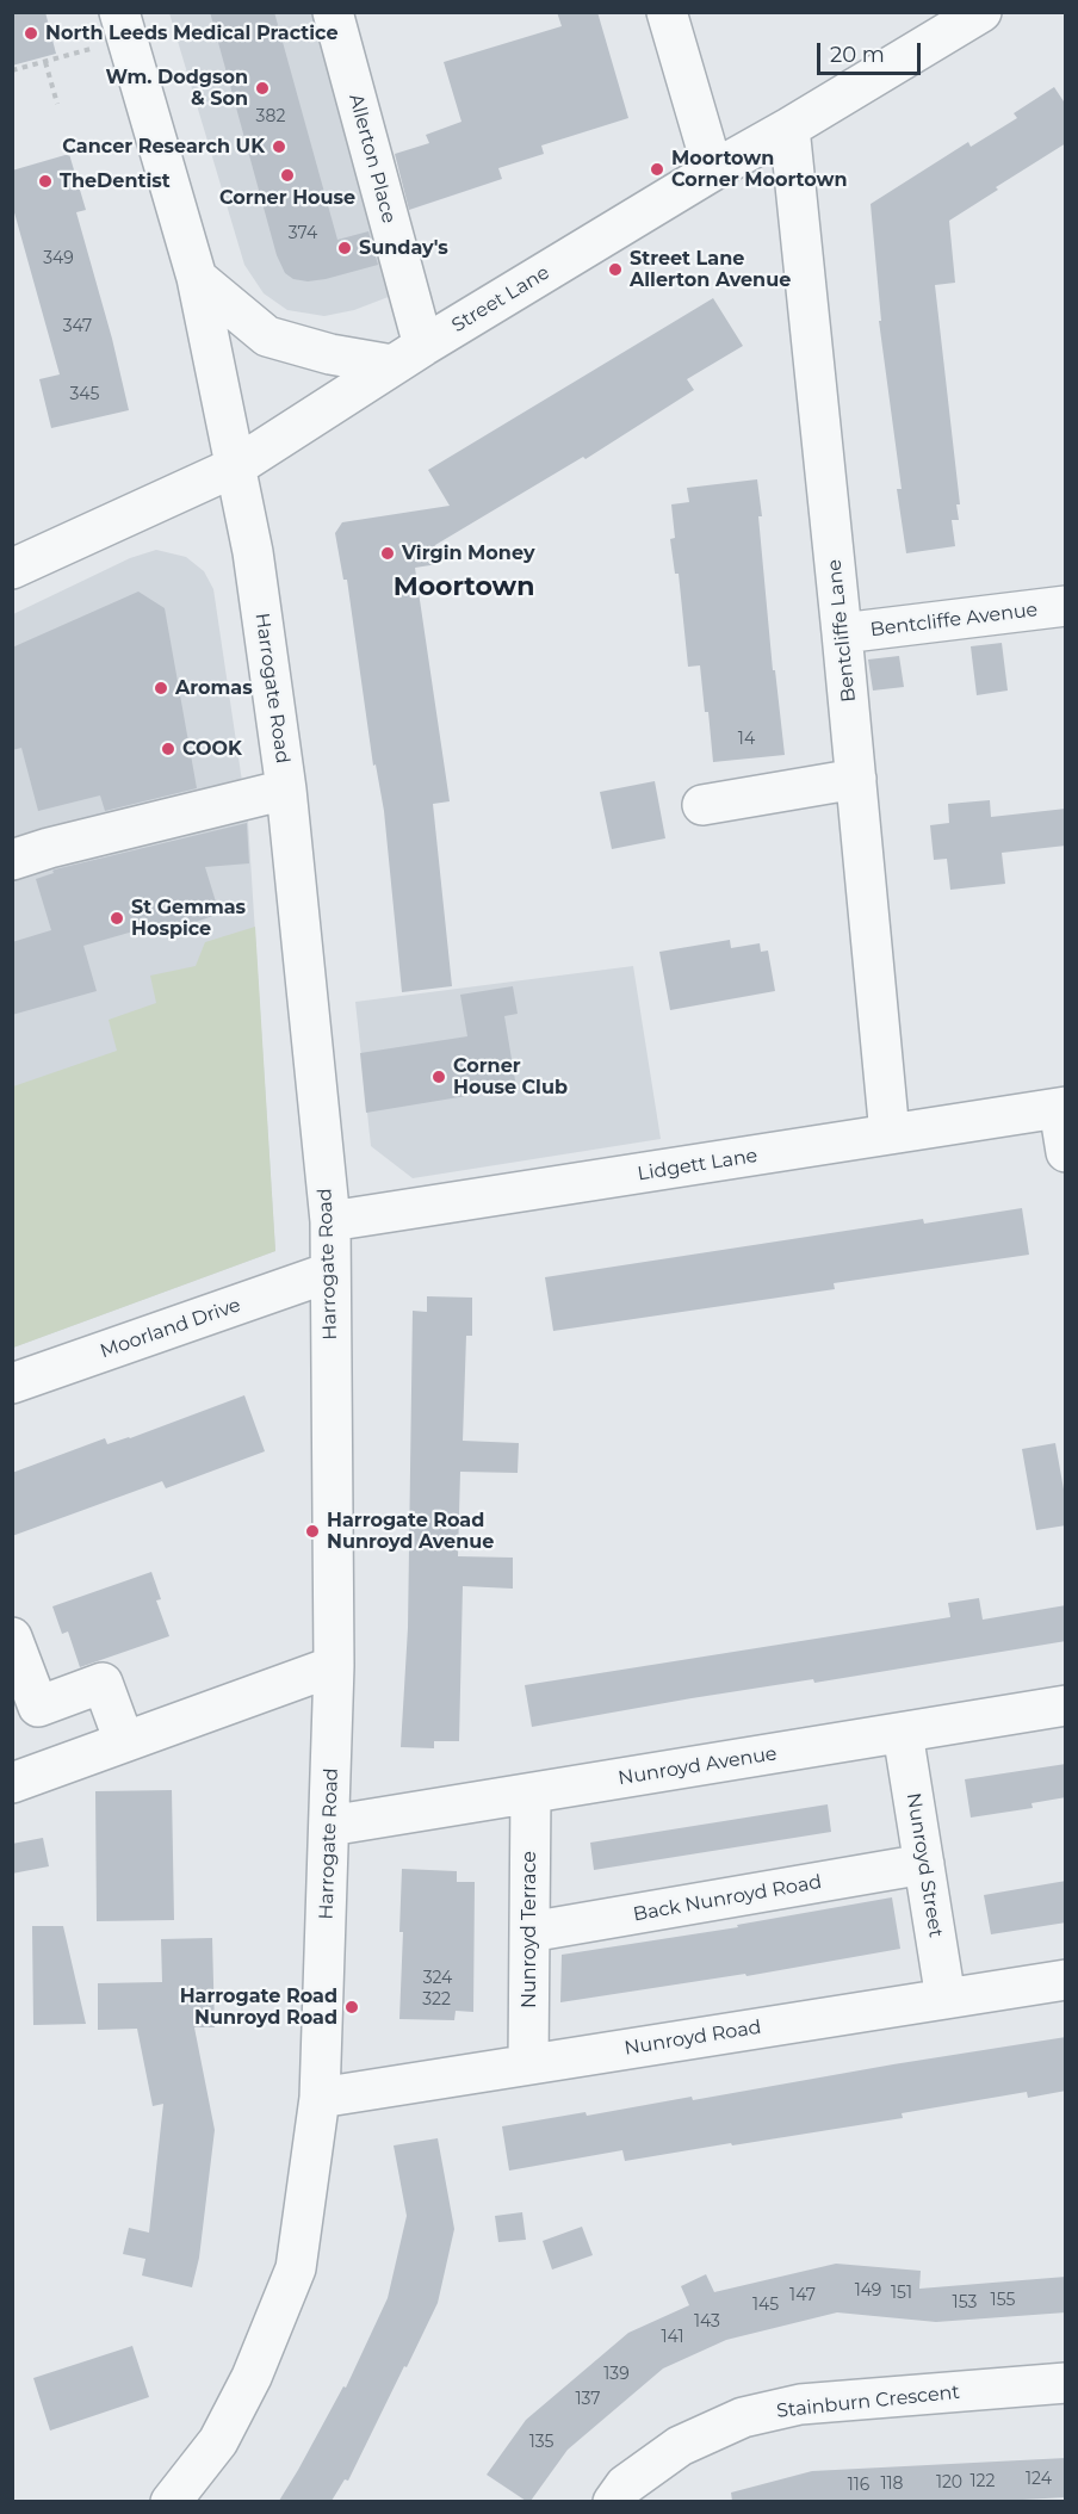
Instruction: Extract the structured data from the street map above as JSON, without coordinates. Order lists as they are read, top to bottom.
{
  "streets": {
    "street": [
      "Allerton Place",
      "Street Lane",
      "Bentcliffe Avenue",
      "Bentcliffe Lane",
      "Harrogate Road",
      "Lidgett Lane",
      "Moorland Drive",
      "Nunroyd Avenue",
      "Nunroyd Street",
      "Back Nunroyd Road",
      "Nunroyd Terrace",
      "Nunroyd Road",
      "Stainburn Crescent"
    ]
  },
  "crossings": [
    ["Allerton Place", "Street Lane"],
    ["Street Lane", "Bentcliffe Lane"],
    ["Street Lane", "Harrogate Road"],
    ["Bentcliffe Avenue", "Bentcliffe Lane"],
    ["Bentcliffe Lane", "Lidgett Lane"],
    ["Harrogate Road", "Lidgett Lane"],
    ["Harrogate Road", "Moorland Drive"],
    ["Harrogate Road", "Nunroyd Avenue"],
    ["Harrogate Road", "Nunroyd Road"],
    ["Nunroyd Avenue", "Nunroyd Street"],
    ["Nunroyd Avenue", "Nunroyd Terrace"],
    ["Nunroyd Street", "Back Nunroyd Road"],
    ["Nunroyd Street", "Nunroyd Road"],
    ["Back Nunroyd Road", "Nunroyd Terrace"],
    ["Nunroyd Terrace", "Nunroyd Road"]
  ],
  "districts": ["Moortown"],
  "places": [
    "North Leeds Medical Practice",
    "Wm. Dodgson & Son",
    "Cancer Research UK",
    "Moortown Corner Moortown",
    "Corner House",
    "TheDentist",
    "Sunday's",
    "Street Lane Allerton Avenue",
    "Virgin Money",
    "Aromas",
    "COOK",
    "St Gemmas Hospice",
    "Corner House Club",
    "Harrogate Road Nunroyd Avenue",
    "Harrogate Road Nunroyd Road"
  ],
  "house_numbers": [
    "382",
    "374",
    "349",
    "347",
    "345",
    "14",
    "324",
    "322",
    "149",
    "151",
    "147",
    "155",
    "153",
    "145",
    "143",
    "141",
    "139",
    "137",
    "135",
    "124",
    "122",
    "120",
    "118",
    "116"
  ],
  "scale_bar": "20 m"
}
